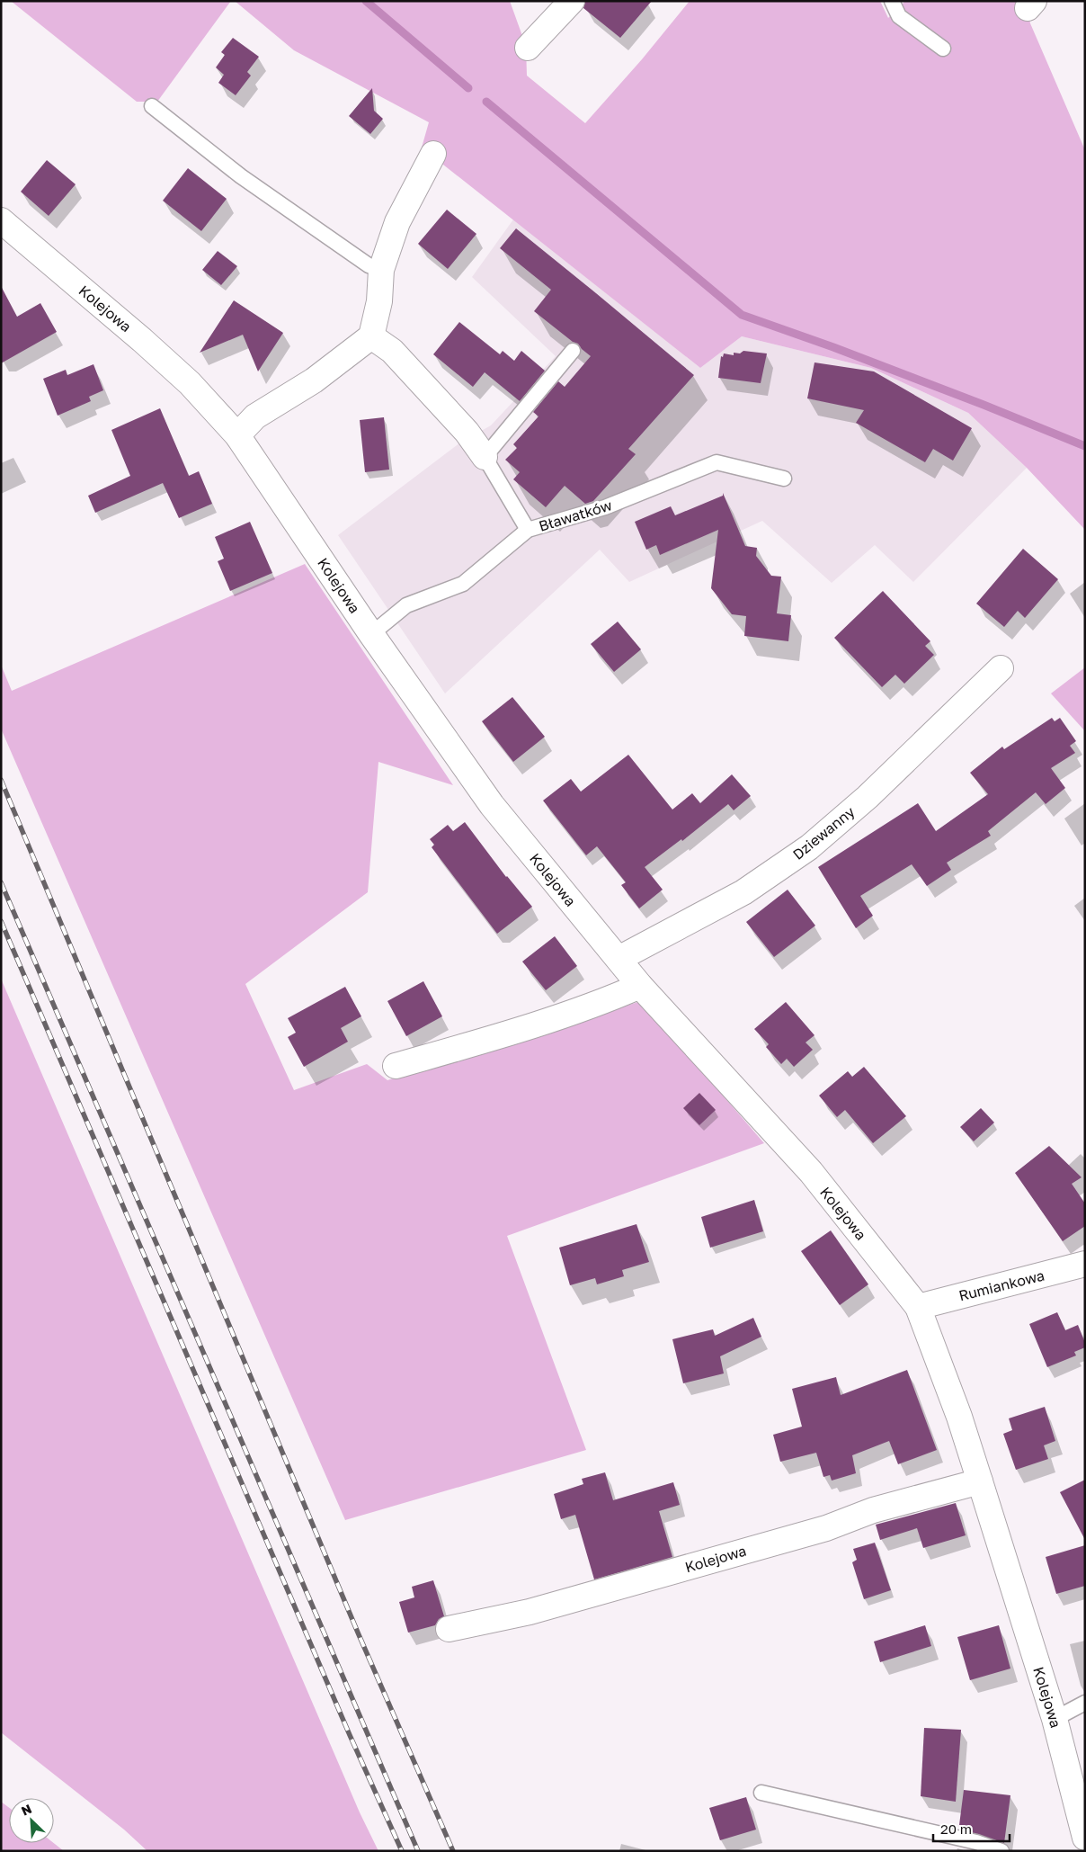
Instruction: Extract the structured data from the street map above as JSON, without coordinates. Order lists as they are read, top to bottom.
{
  "streets": {
    "street": [
      "Kolejowa",
      "Bławatków",
      "Dziewanny",
      "Rumiankowa"
    ]
  },
  "crossings": [
    ["Kolejowa", "Dziewanny"],
    ["Kolejowa", "Rumiankowa"]
  ],
  "scale_bar": "20 m",
  "north": "top left"
}
